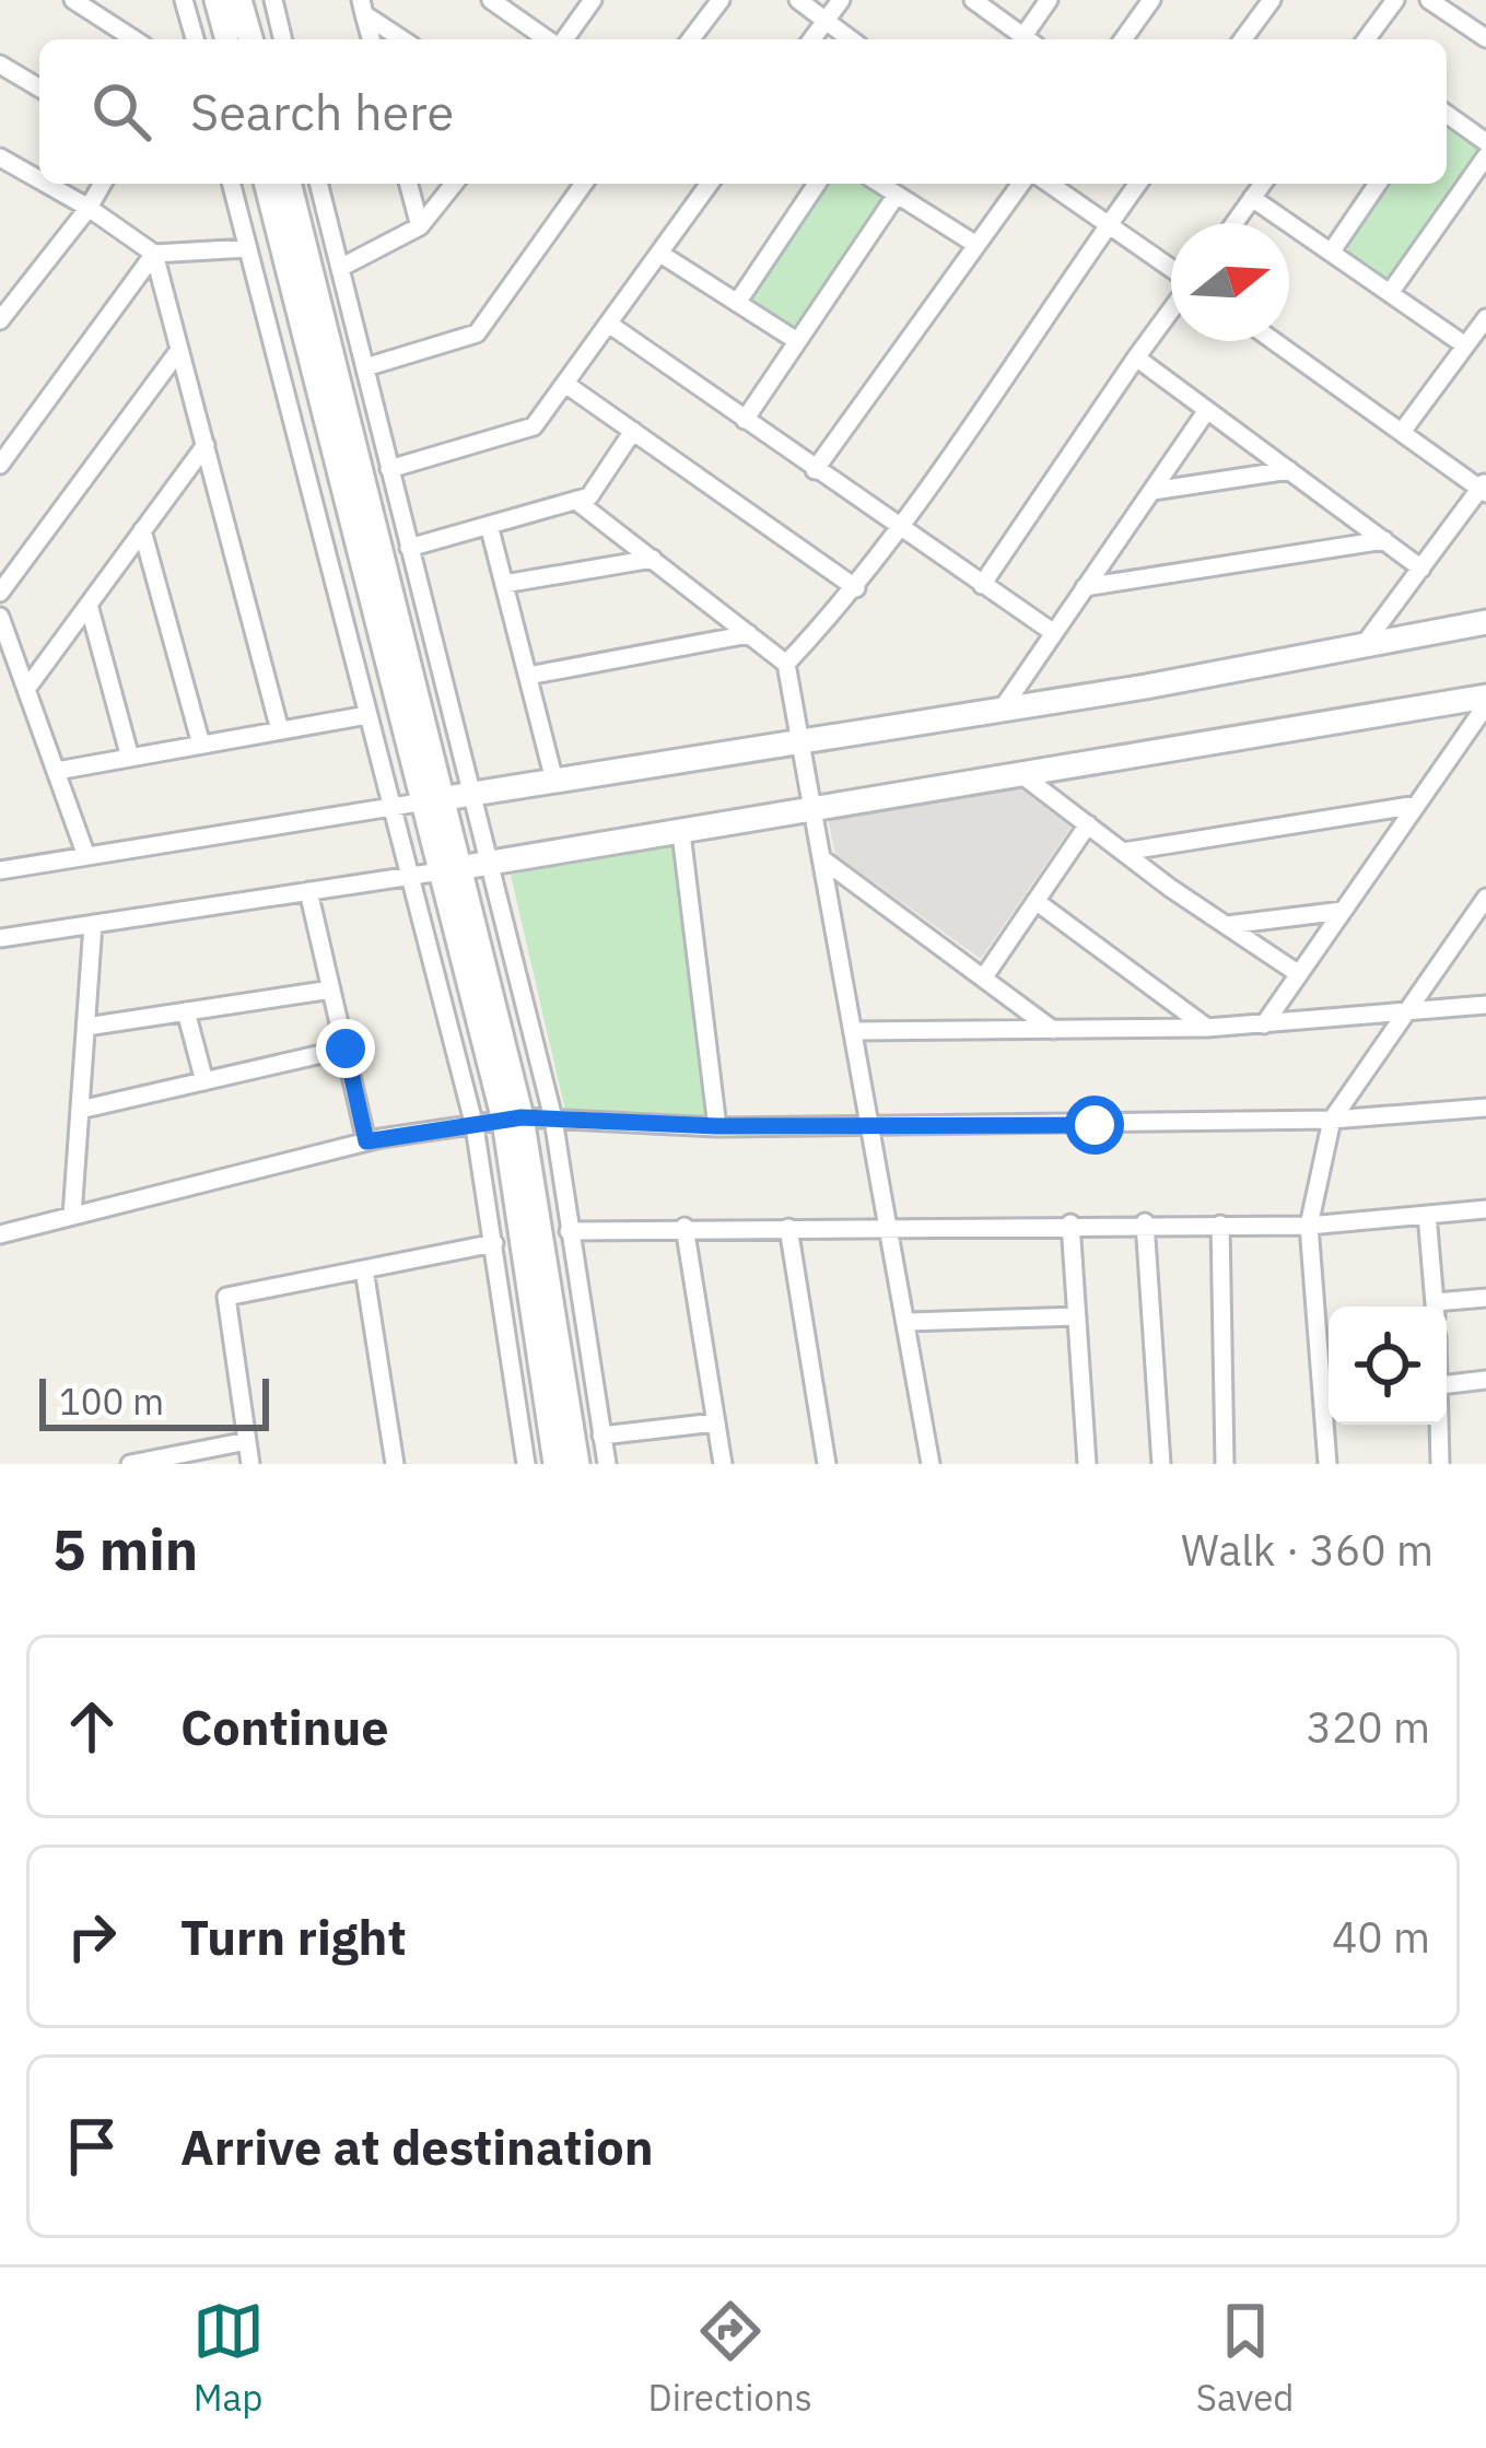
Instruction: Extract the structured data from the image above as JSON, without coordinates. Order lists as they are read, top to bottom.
{
  "scale_bar": "100 m",
  "north": "right",
  "page": {
    "search": "Search here",
    "scale": "100 m",
    "heading": ["5 min", "Walk · 360 m"],
    "list": [
      ["Continue", "320 m"],
      ["Turn right", "40 m"],
      "Arrive at destination"
    ],
    "nav": ["Map", "Directions", "Saved"]
  }
}
